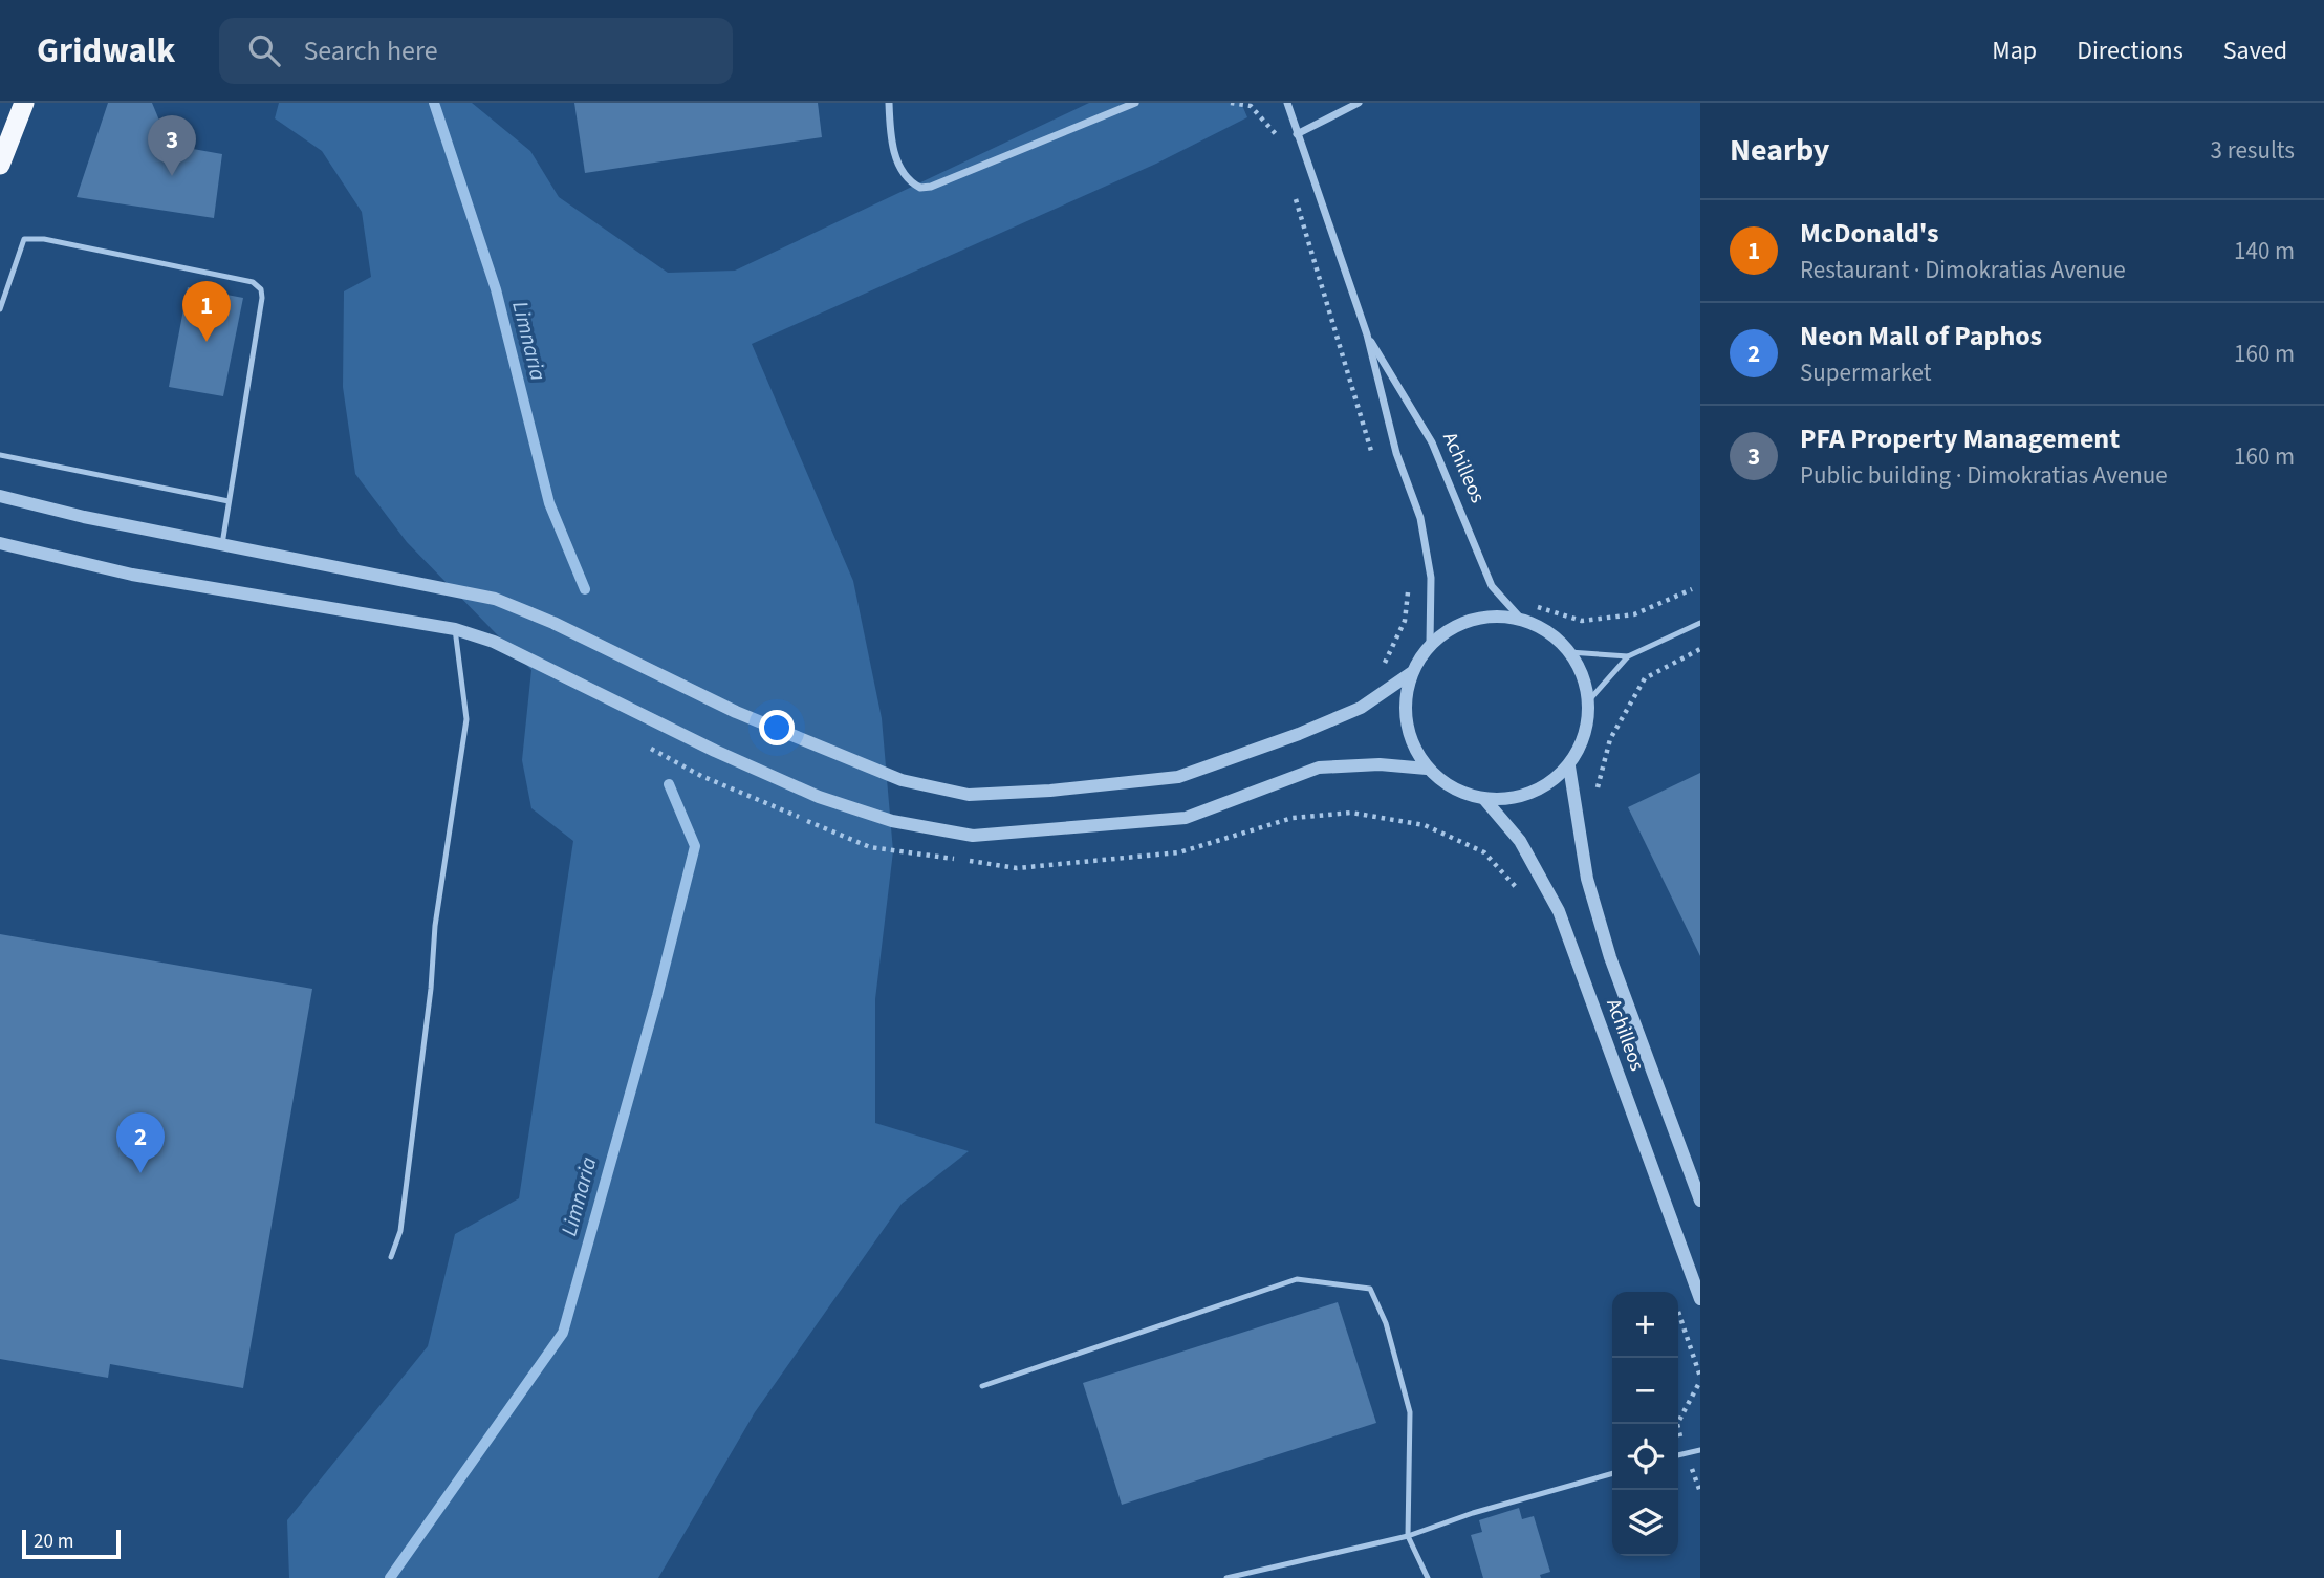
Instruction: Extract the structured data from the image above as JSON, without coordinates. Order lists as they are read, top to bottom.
{
  "streets": {
    "street": ["Achilleos"]
  },
  "water": ["Limnaria"],
  "scale_bar": "20 m",
  "page": {
    "header": "Gridwalk",
    "search": "Search here",
    "nav": ["Map", "Directions", "Saved"],
    "heading": ["Nearby", "3 results"],
    "pins": ["3", "1", "2"],
    "list": [
      {
        "mark": "1",
        "name": "McDonald's",
        "note": "Restaurant · Dimokratias Avenue",
        "value": "140 m"
      },
      {
        "mark": "2",
        "name": "Neon Mall of Paphos",
        "note": "Supermarket",
        "value": "160 m"
      },
      {
        "mark": "3",
        "name": "PFA Property Management",
        "note": "Public building · Dimokratias Avenue",
        "value": "160 m"
      }
    ],
    "map_buttons": ["+", "−"],
    "scale": "20 m"
  }
}
